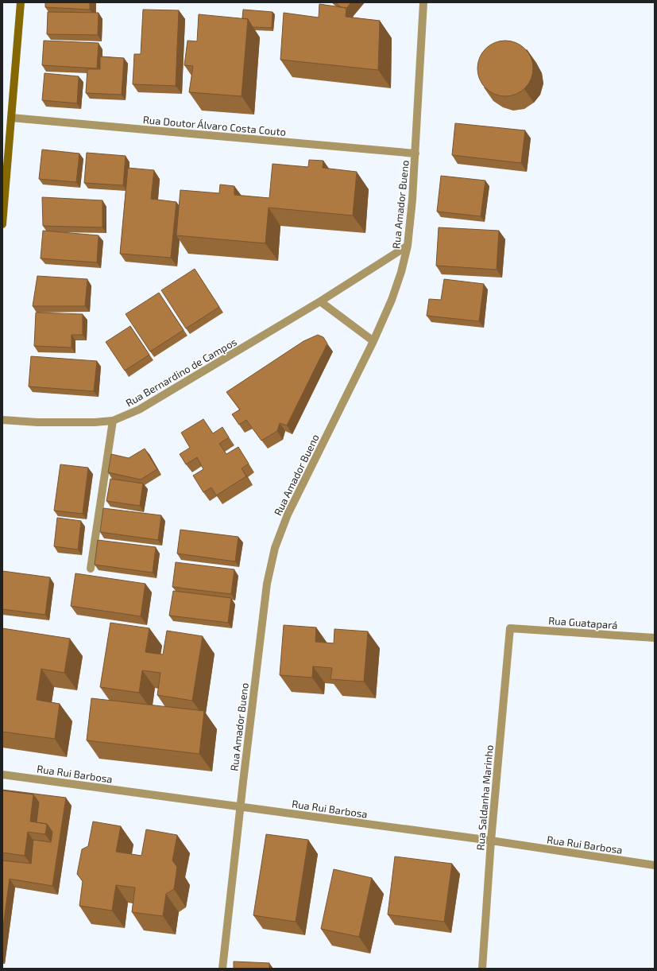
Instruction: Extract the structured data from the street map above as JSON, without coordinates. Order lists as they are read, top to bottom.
{
  "streets": {
    "street": [
      "Rua Doutor Álvaro Costa Couto",
      "Rua Amador Bueno",
      "Rua Bernardino de Campos",
      "Rua Guatapará",
      "Rua Rui Barbosa",
      "Rua Saldanha Marinho"
    ]
  },
  "crossings": [
    ["Rua Doutor Álvaro Costa Couto", "Rua Amador Bueno"],
    ["Rua Amador Bueno", "Rua Bernardino de Campos"],
    ["Rua Amador Bueno", "Rua Rui Barbosa"],
    ["Rua Guatapará", "Rua Saldanha Marinho"],
    ["Rua Rui Barbosa", "Rua Saldanha Marinho"]
  ]
}
